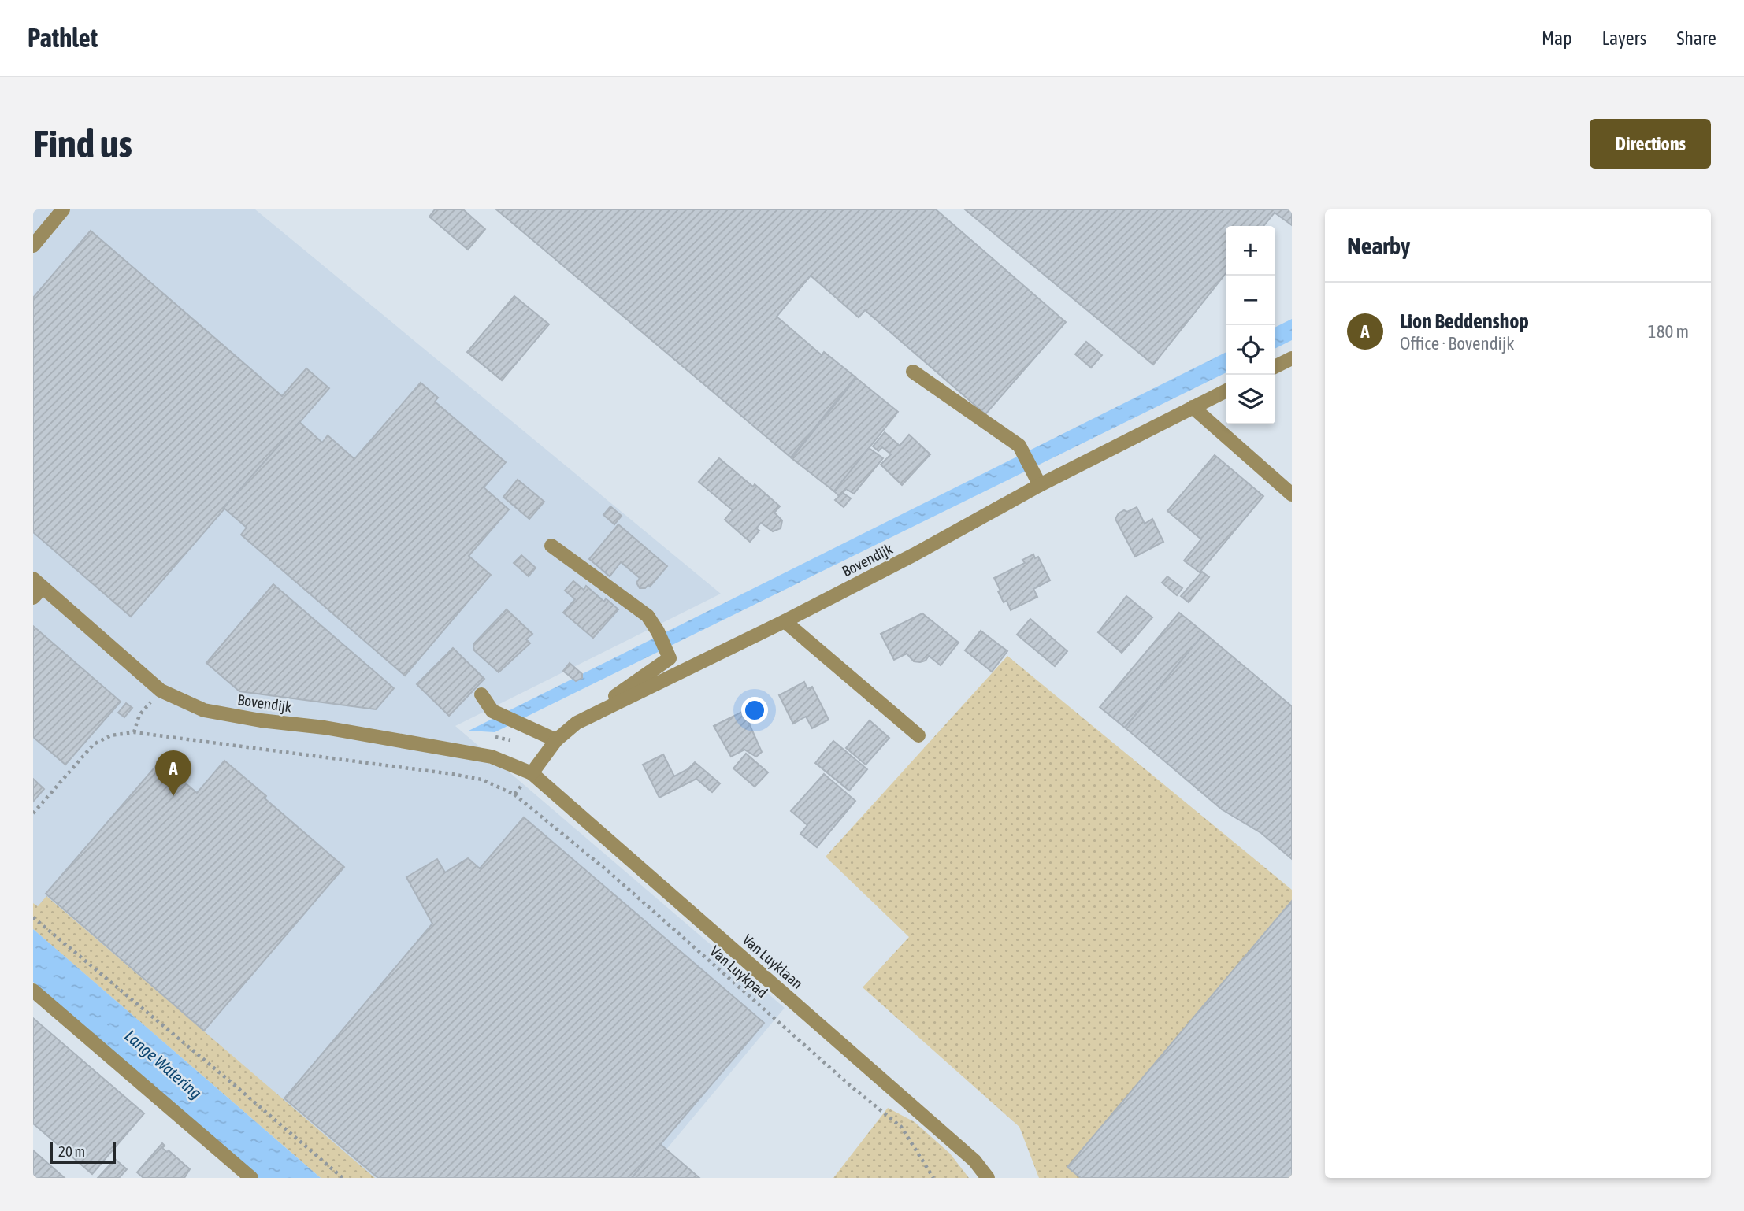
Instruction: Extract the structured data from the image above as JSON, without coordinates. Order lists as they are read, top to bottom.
{
  "streets": {
    "street": ["Bovendijk", "Van Luyklaan"],
    "path": ["Van Luykpad"]
  },
  "crossings": [
    ["Bovendijk", "Van Luyklaan"]
  ],
  "water": ["Lange Watering"],
  "scale_bar": "20 m",
  "page": {
    "header": "Pathlet",
    "nav": ["Map", "Layers", "Share"],
    "buttons": "Directions",
    "title": "Find us",
    "heading": "Nearby",
    "map_buttons": ["+", "−"],
    "list": [
      {
        "mark": "A",
        "name": "Lion Beddenshop",
        "note": "Office · Bovendijk",
        "value": "180 m"
      }
    ],
    "pins": "A",
    "scale": "20 m"
  }
}
